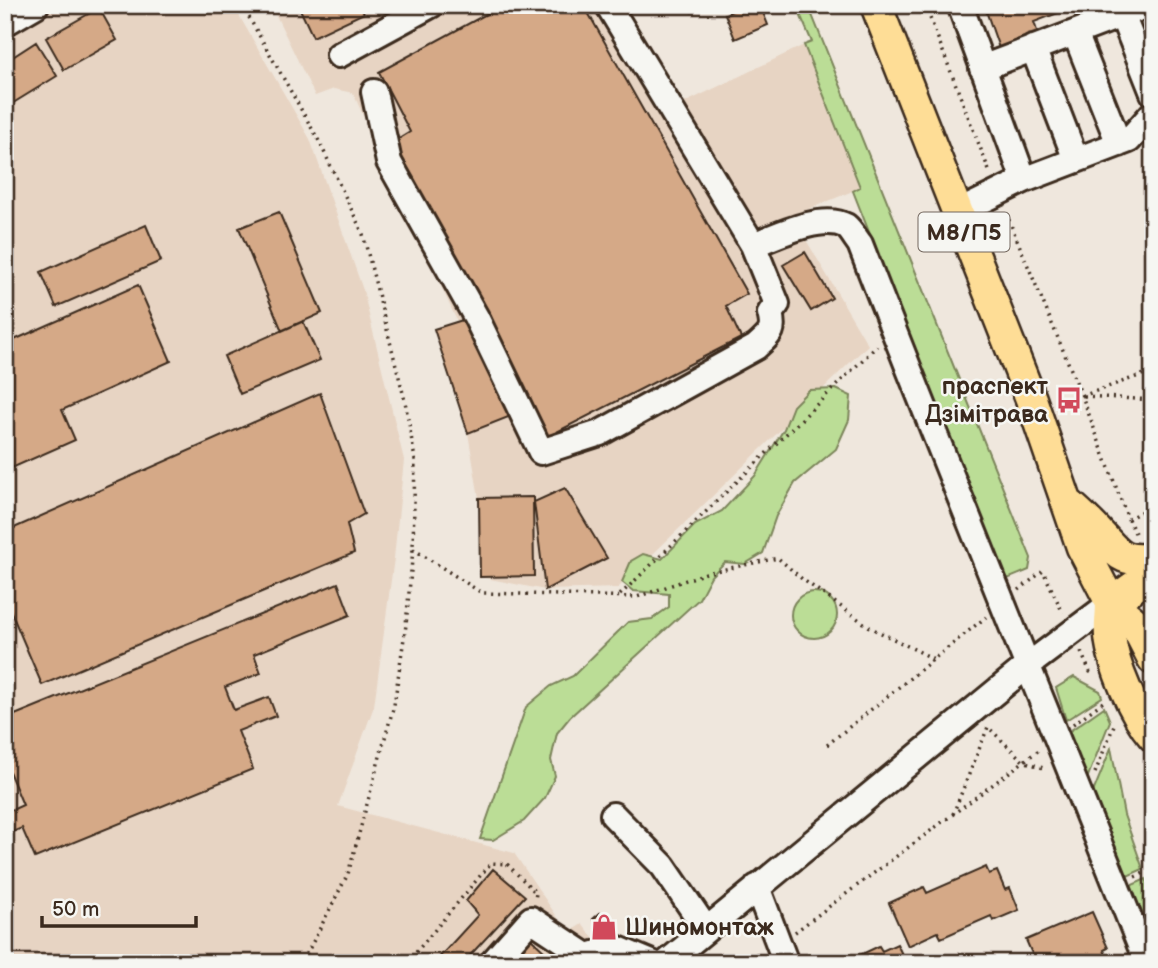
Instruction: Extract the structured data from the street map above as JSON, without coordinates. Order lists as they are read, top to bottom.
{
  "streets": {
    "main road": ["М8/П5"]
  },
  "places": {
    "bus stop": ["праспект Дзімітрава"],
    "shop": ["Шиномонтаж"]
  },
  "scale_bar": "50 m"
}
